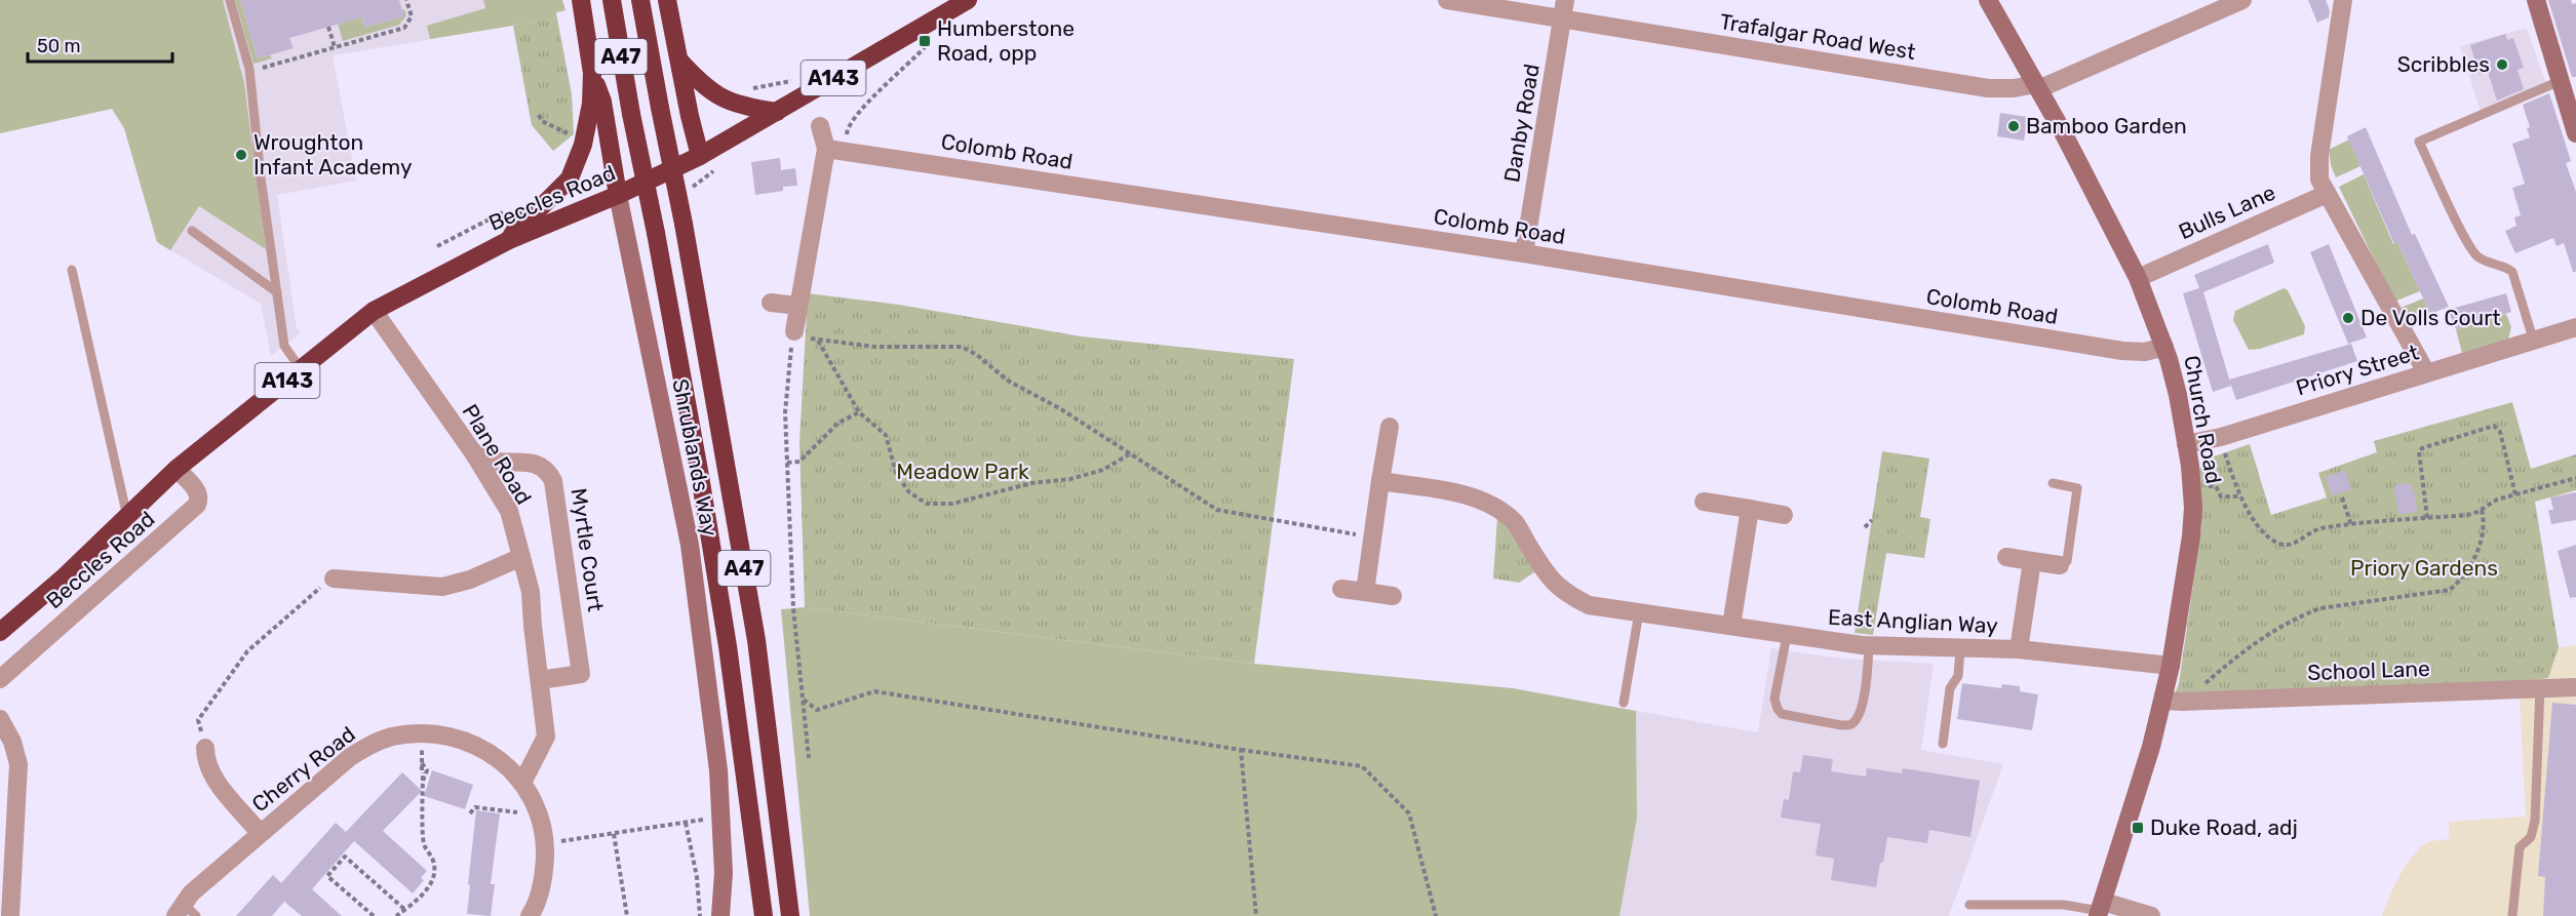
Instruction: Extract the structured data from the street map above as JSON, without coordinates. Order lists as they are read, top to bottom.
{
  "streets": {
    "highway": ["A47", "A143", "Beccles Road"],
    "main road": ["Church Road", "Shrublands Way"],
    "street": [
      "Trafalgar Road West",
      "Danby Road",
      "Colomb Road",
      "Bulls Lane",
      "Priory Street",
      "Plane Road",
      "Myrtle Court",
      "East Anglian Way",
      "School Lane",
      "Cherry Road"
    ]
  },
  "crossings": [
    ["Trafalgar Road West", "Danby Road"],
    ["Trafalgar Road West", "Church Road"],
    ["A47", "Beccles Road"],
    ["A47", "Shrublands Way"],
    ["Danby Road", "Colomb Road"],
    ["Colomb Road", "Church Road"],
    ["Beccles Road", "Plane Road"],
    ["Beccles Road", "Shrublands Way"],
    ["Priory Street", "Church Road"],
    ["Church Road", "East Anglian Way"],
    ["Church Road", "School Lane"],
    ["Plane Road", "Myrtle Court"],
    ["Plane Road", "Cherry Road"]
  ],
  "parks": ["Meadow Park", "Priory Gardens"],
  "places": {
    "transit": ["Humberstone Road, opp", "Duke Road, adj"],
    "other": [
      "Scribbles",
      "Bamboo Garden",
      "Wroughton Infant Academy",
      "De Volls Court"
    ]
  },
  "scale_bar": "50 m"
}
